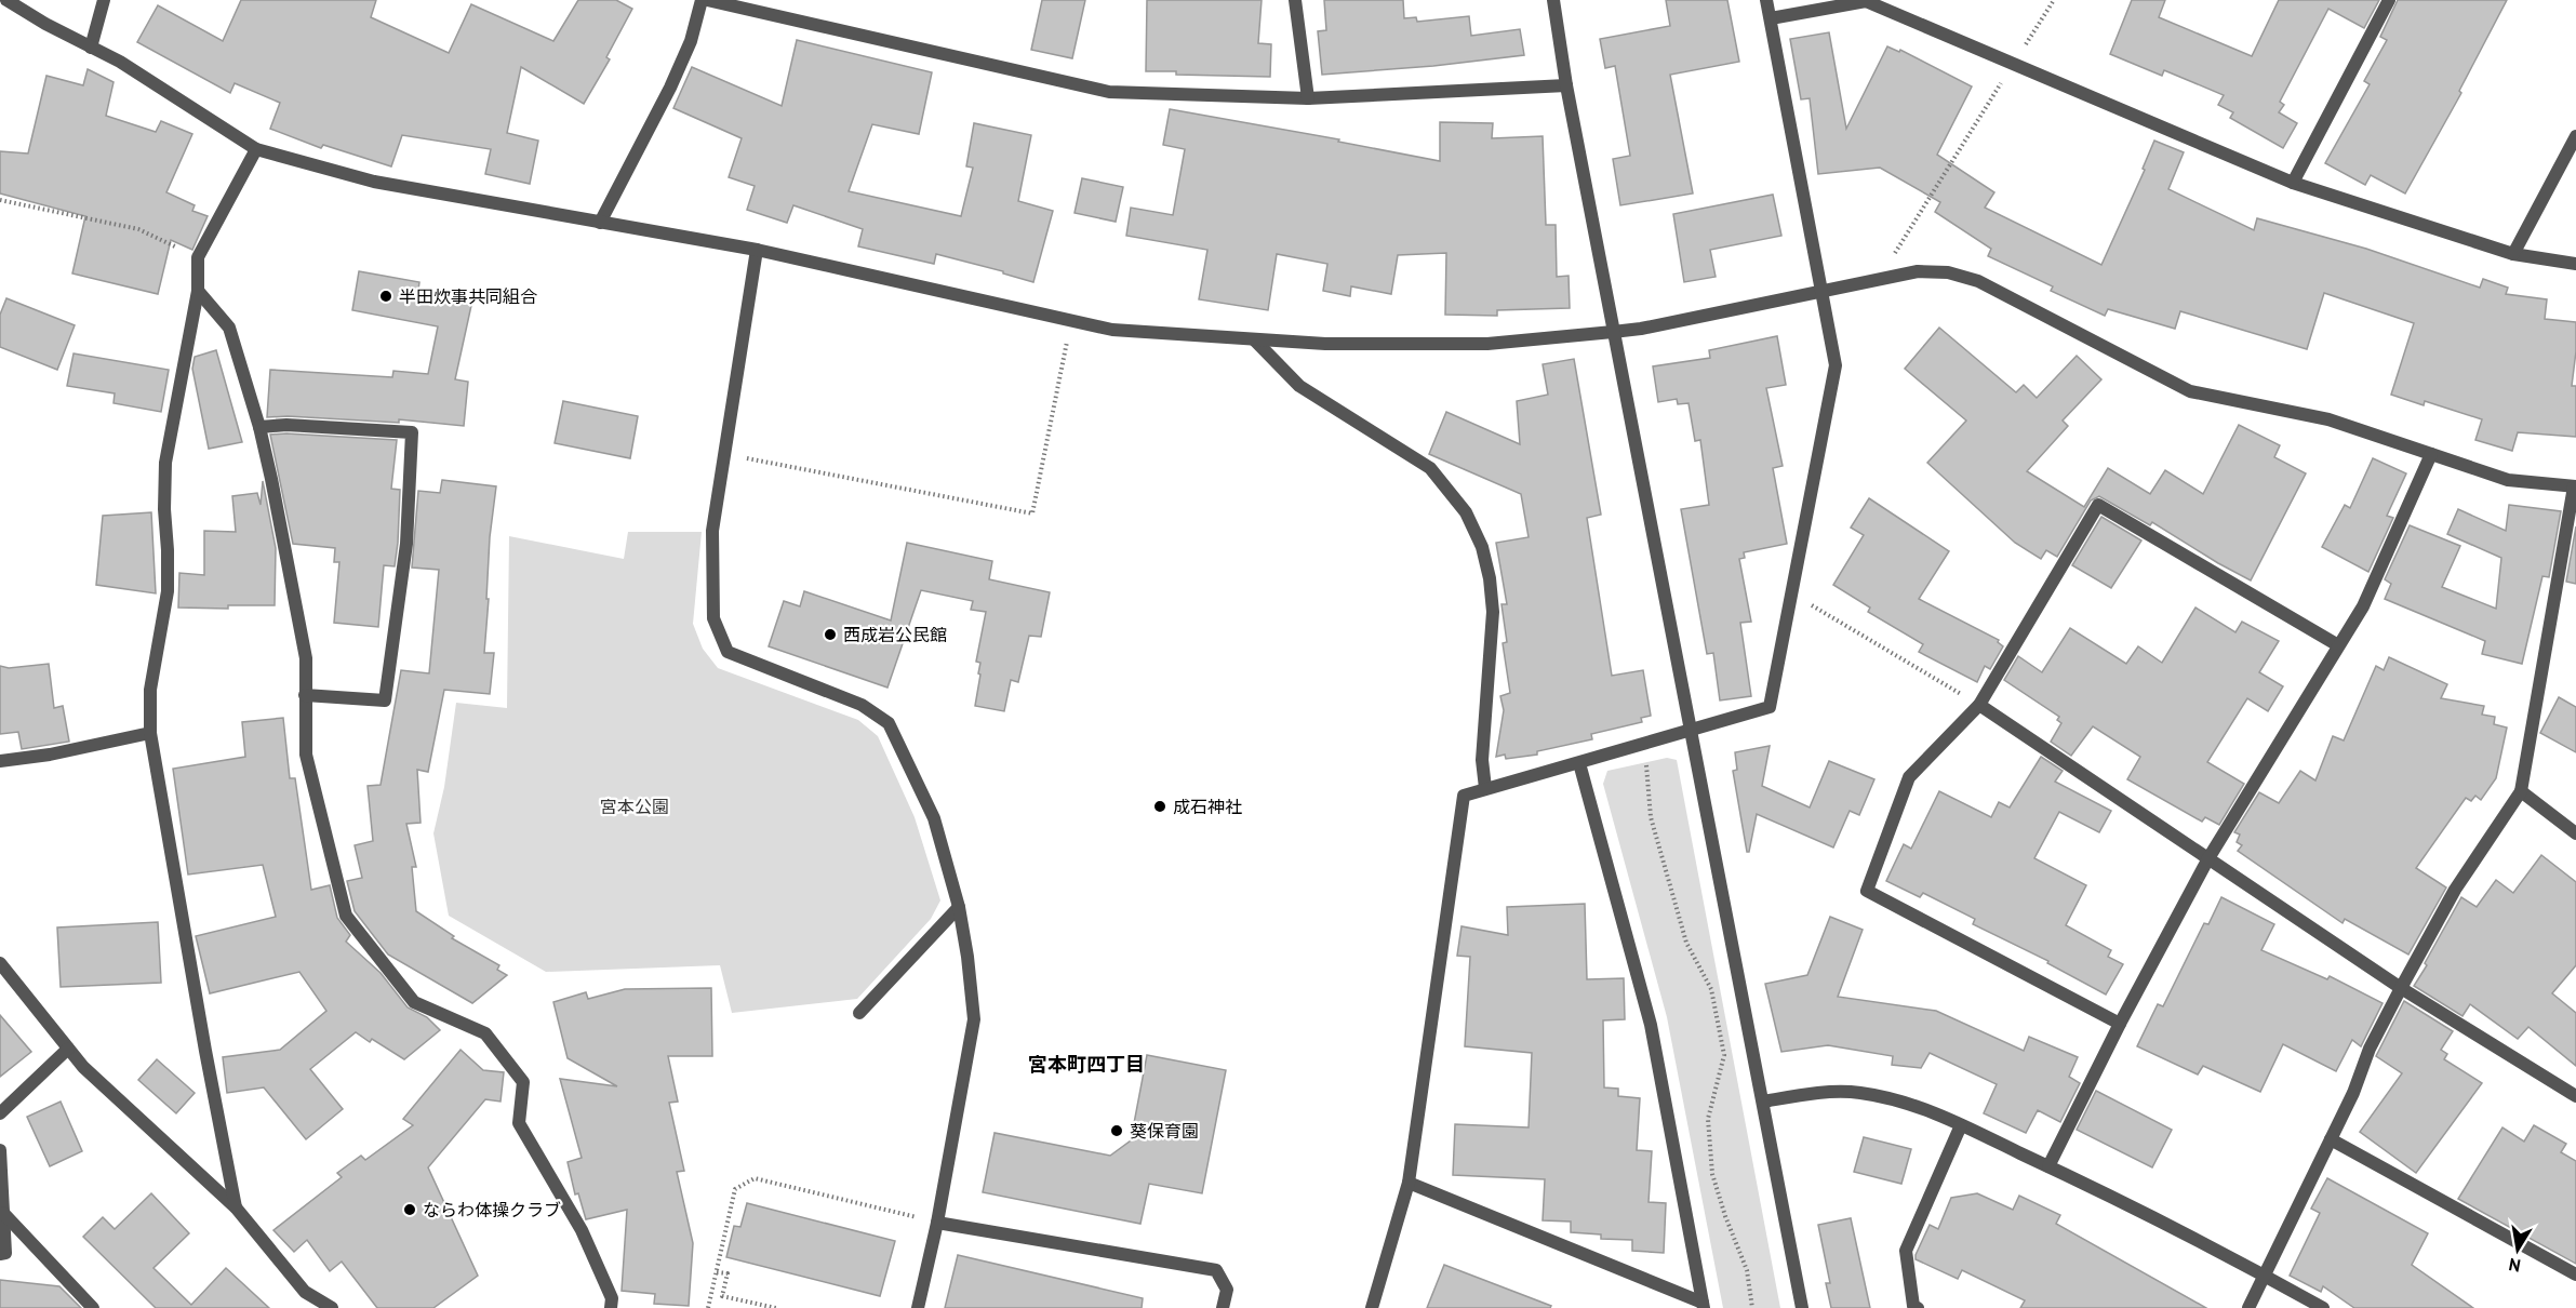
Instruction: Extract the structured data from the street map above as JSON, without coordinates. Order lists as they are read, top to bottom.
{
  "districts": ["宮本町四丁目"],
  "parks": ["宮本公園"],
  "places": [
    "半田炊事共同組合",
    "西成岩公民館",
    "成石神社",
    "葵保育園",
    "ならわ体操クラブ"
  ],
  "north": "bottom"
}
